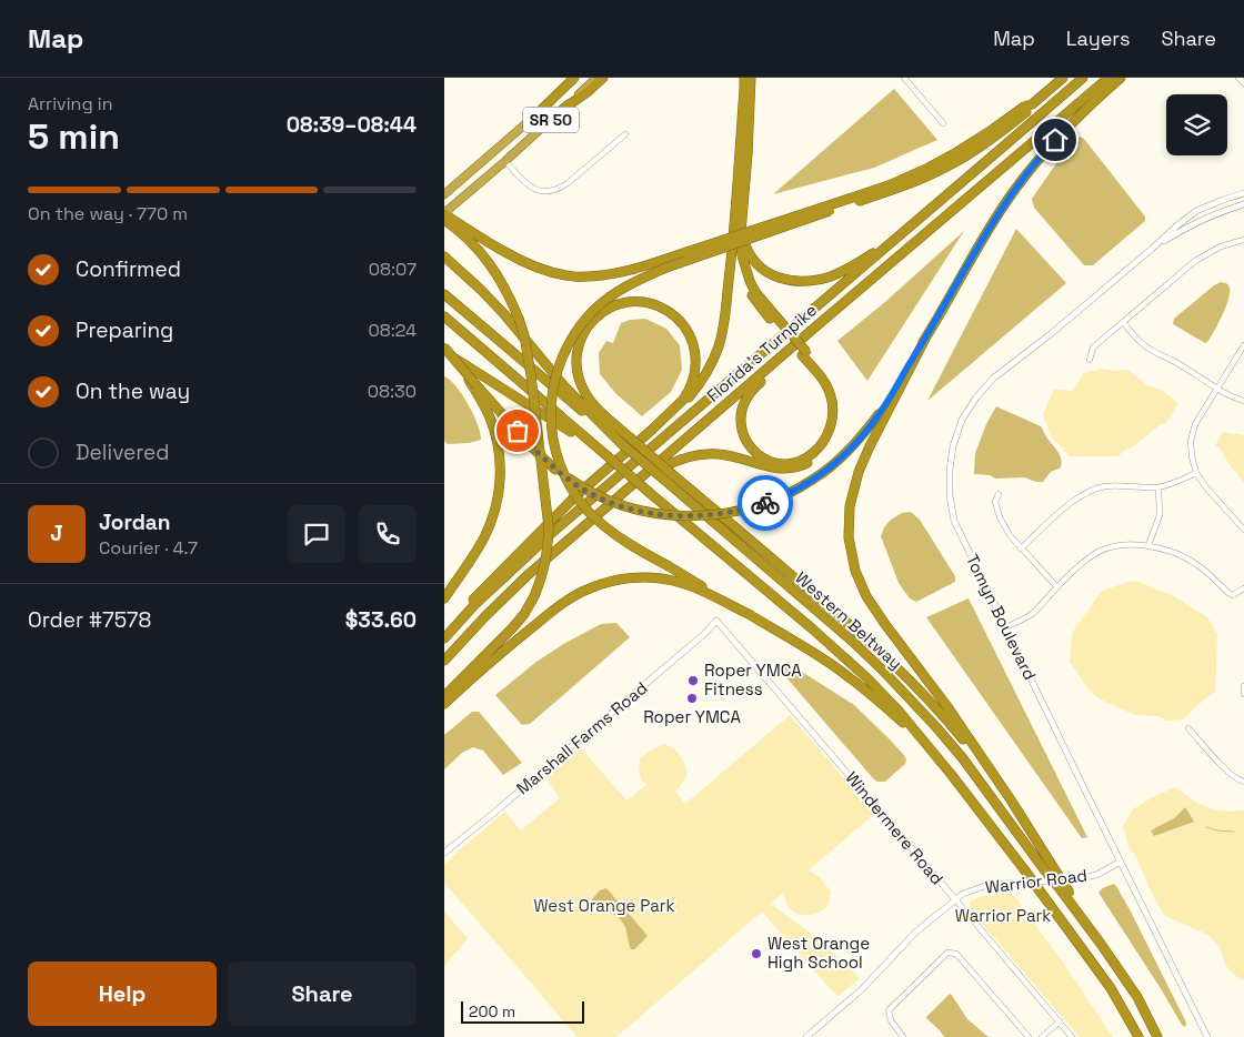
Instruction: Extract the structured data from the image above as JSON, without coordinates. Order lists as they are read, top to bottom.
{
  "streets": {
    "highway": ["SR 50", "Florida's Turnpike", "Western Beltway"],
    "street": [
      "Tomyn Boulevard",
      "Marshall Farms Road",
      "Windermere Road",
      "Warrior Road"
    ]
  },
  "crossings": [
    ["Tomyn Boulevard", "Warrior Road"],
    ["Marshall Farms Road", "Windermere Road"],
    ["Windermere Road", "Warrior Road"]
  ],
  "parks": ["West Orange Park", "Warrior Park"],
  "places": ["Roper YMCA Fitness", "Roper YMCA", "West Orange High School"],
  "scale_bar": "200 m",
  "page": {
    "header": "Map",
    "nav": ["Map", "Layers", "Share"],
    "heading": ["5 min", "Arriving in", "08:39–08:44"],
    "panel": [
      "Jordan",
      "Courier · 4.7",
      "Order #7578",
      "$33.60"
    ],
    "bar": "On the way · 770 m",
    "list": [
      ["Confirmed", "08:07"],
      ["Preparing", "08:24"],
      ["On the way", "08:30"],
      "Delivered"
    ],
    "round": "J",
    "buttons": ["Help", "Share"],
    "scale": "200 m"
  }
}
